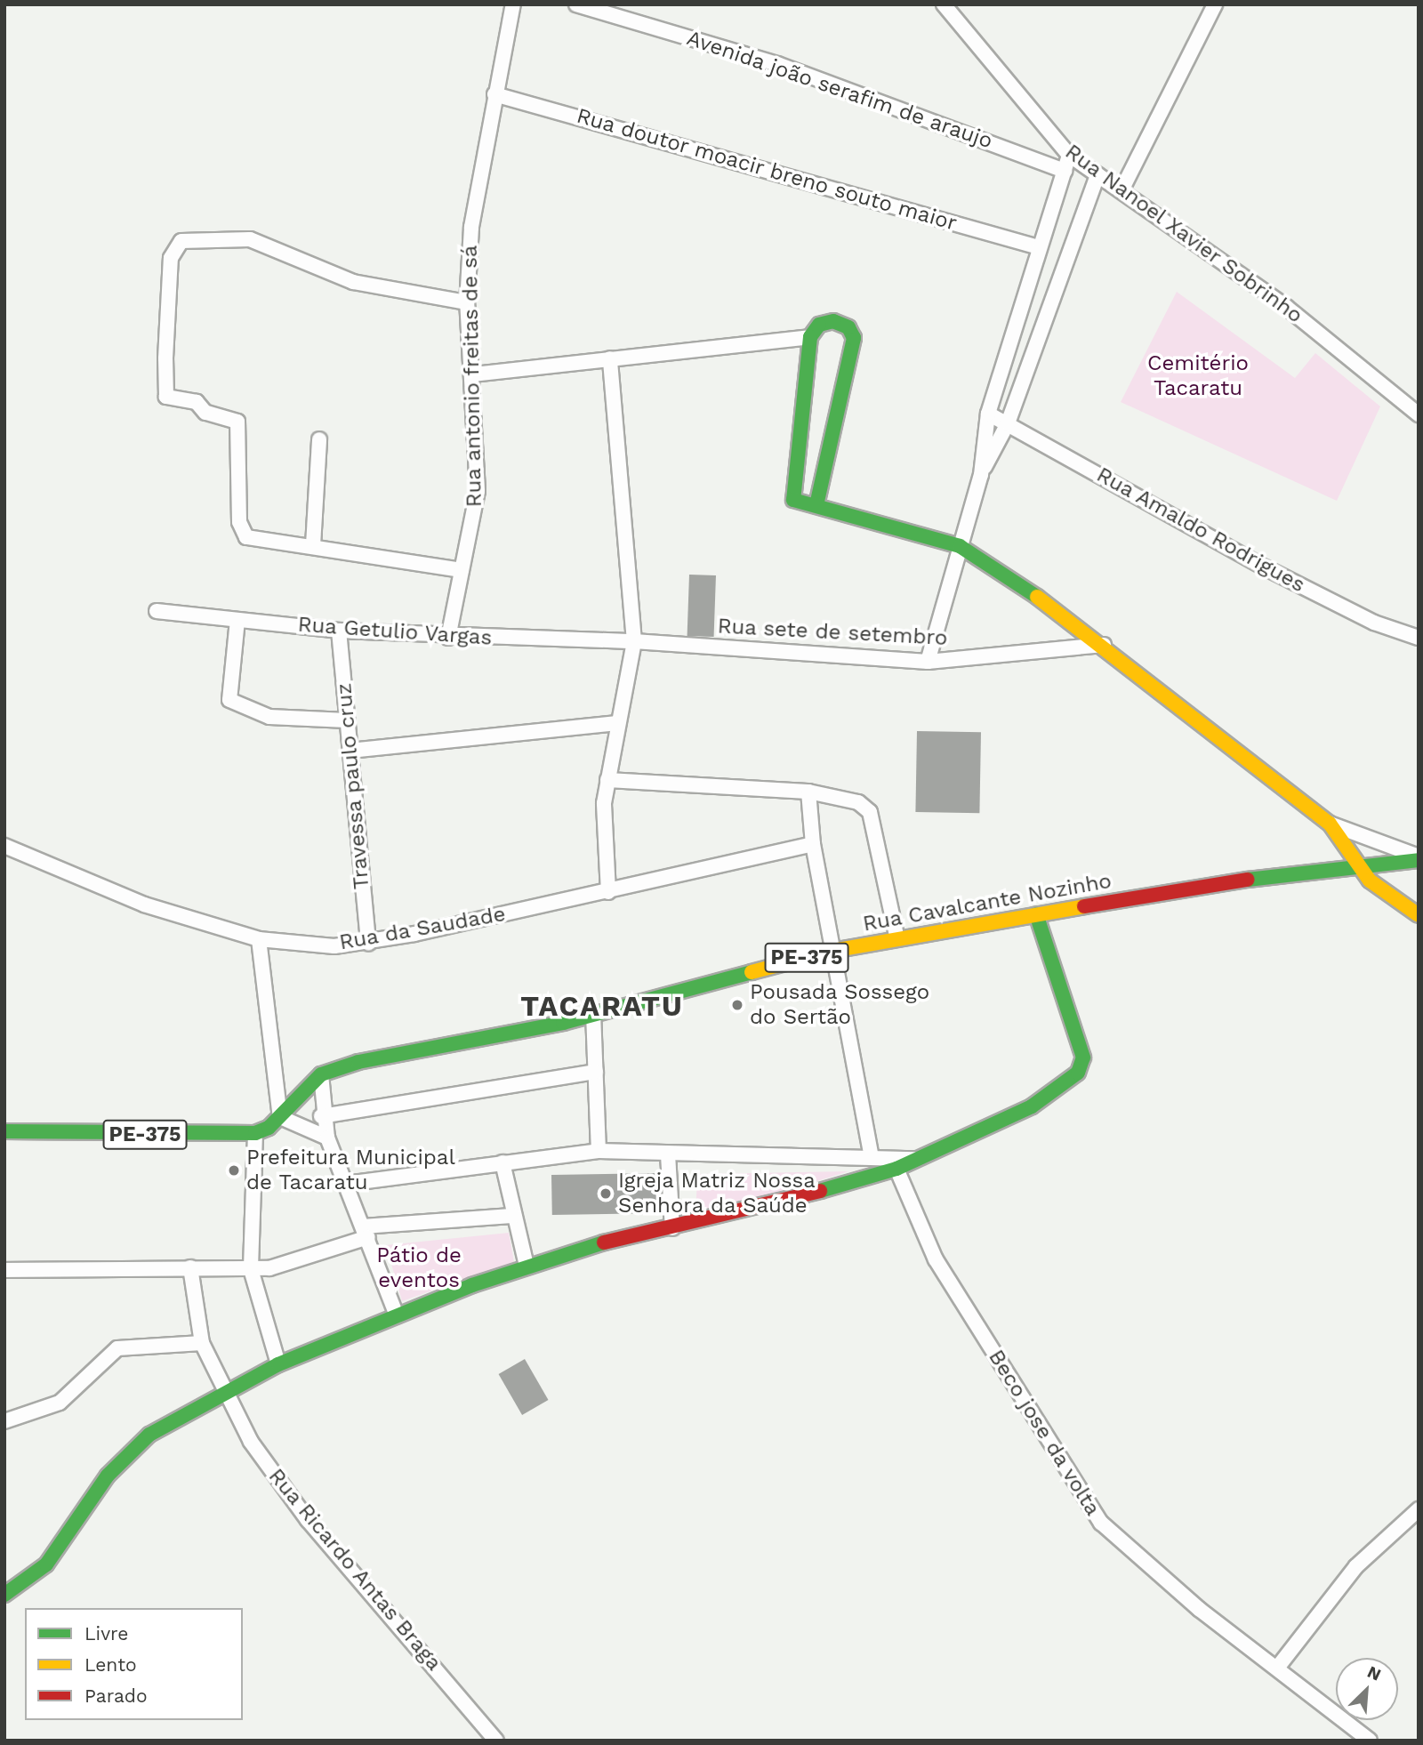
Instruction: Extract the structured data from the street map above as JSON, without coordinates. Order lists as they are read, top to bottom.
{
  "streets": {
    "street": [
      "Avenida joão serafim de araujo",
      "Rua doutor moacir breno souto maior",
      "Rua Nanoel Xavier Sobrinho",
      "Rua antonio freitas de sá",
      "Rua Amaldo Rodrigues",
      "Rua Getulio Vargas",
      "Rua sete de setembro",
      "Travessa paulo cruz",
      "Rua Cavalcante Nozinho",
      "Rua da Saudade",
      "PE-375",
      "Beco jose da volta",
      "Rua Ricardo Antas Braga"
    ]
  },
  "crossings": [
    ["Rua doutor moacir breno souto maior", "Rua antonio freitas de sá"],
    ["Rua antonio freitas de sá", "Rua Getulio Vargas"],
    ["Rua Getulio Vargas", "Rua sete de setembro"],
    ["Rua Getulio Vargas", "Travessa paulo cruz"],
    ["Travessa paulo cruz", "Rua da Saudade"],
    ["Rua Cavalcante Nozinho", "PE-375"]
  ],
  "districts": ["TACARATU"],
  "parks": ["Cemitério Tacaratu", "Pátio de eventos"],
  "places": ["Pousada Sossego do Sertão", "Prefeitura Municipal de Tacaratu", "Igreja Matriz Nossa Senhora da Saúde"],
  "legend": ["Livre", "Lento", "Parado"],
  "north": "top right"
}
